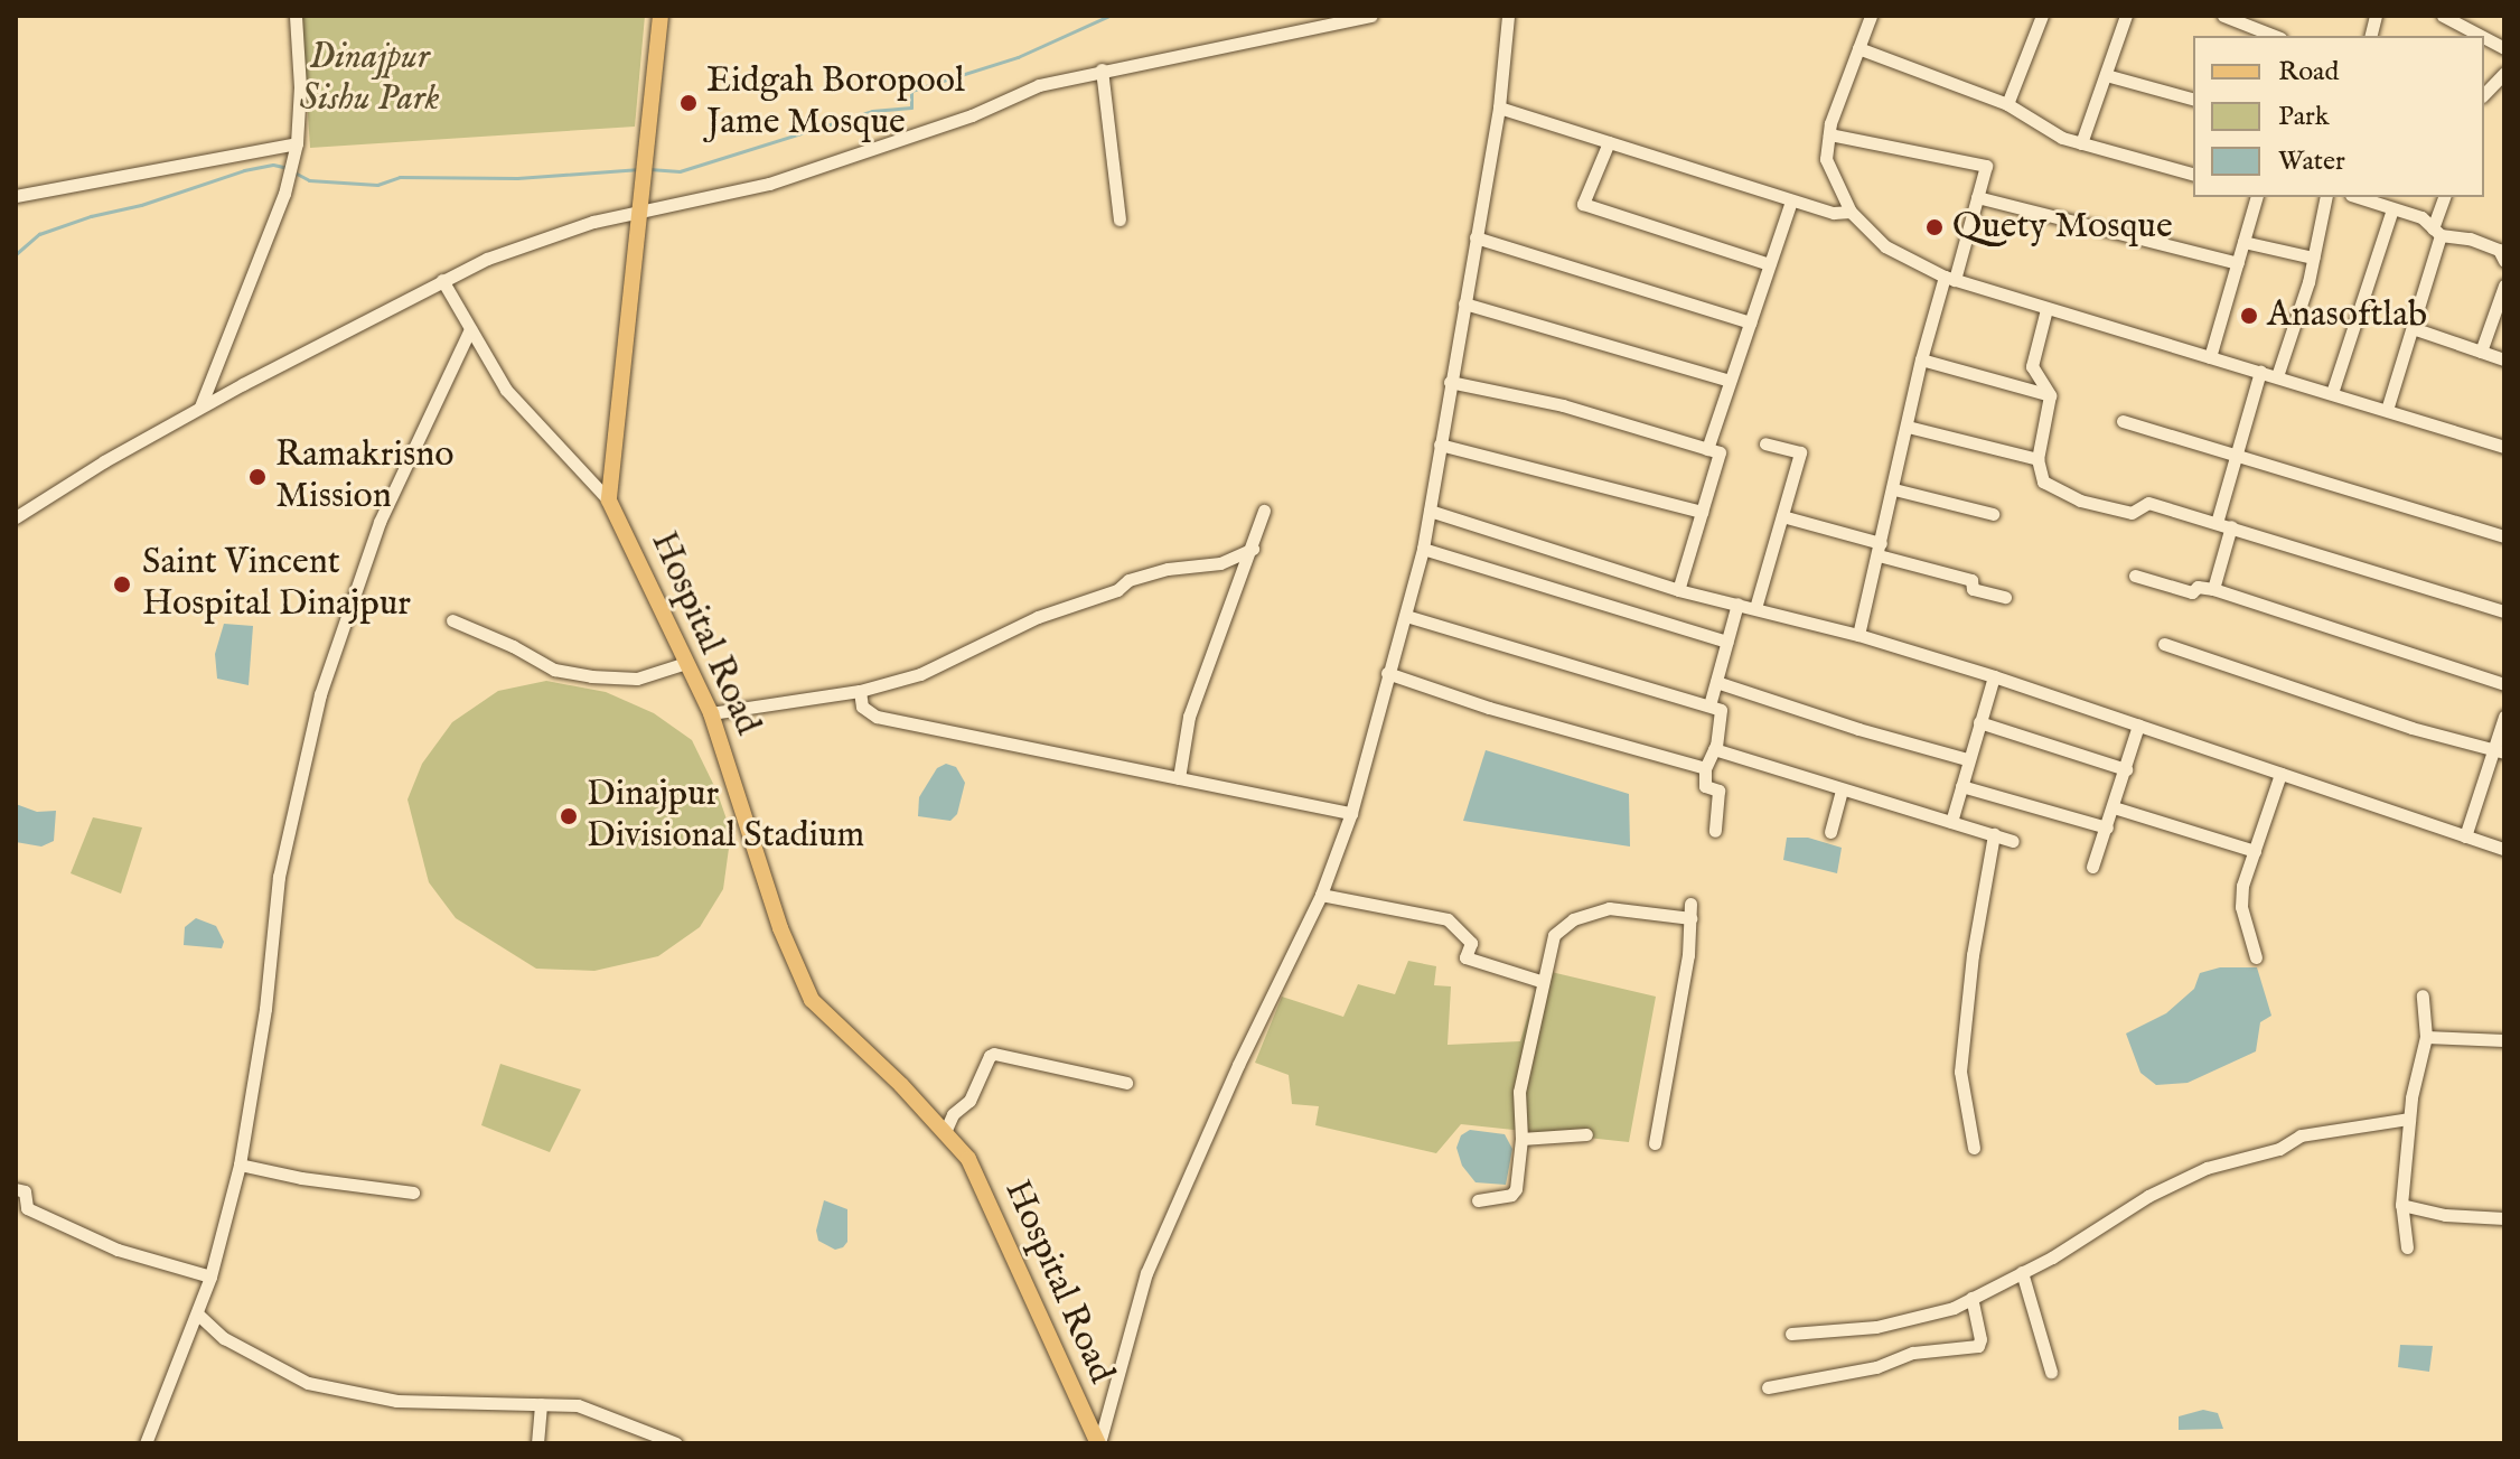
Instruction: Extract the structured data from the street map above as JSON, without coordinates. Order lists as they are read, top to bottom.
{
  "streets": {
    "main road": ["Hospital Road"]
  },
  "parks": ["Dinajpur Sishu Park"],
  "places": [
    "Eidgah Boropool Jame Mosque",
    "Quety Mosque",
    "Anasoftlab",
    "Ramakrisno Mission",
    "Saint Vincent Hospital Dinajpur",
    "Dinajpur Divisional Stadium"
  ],
  "legend": ["Road", "Park", "Water"]
}
